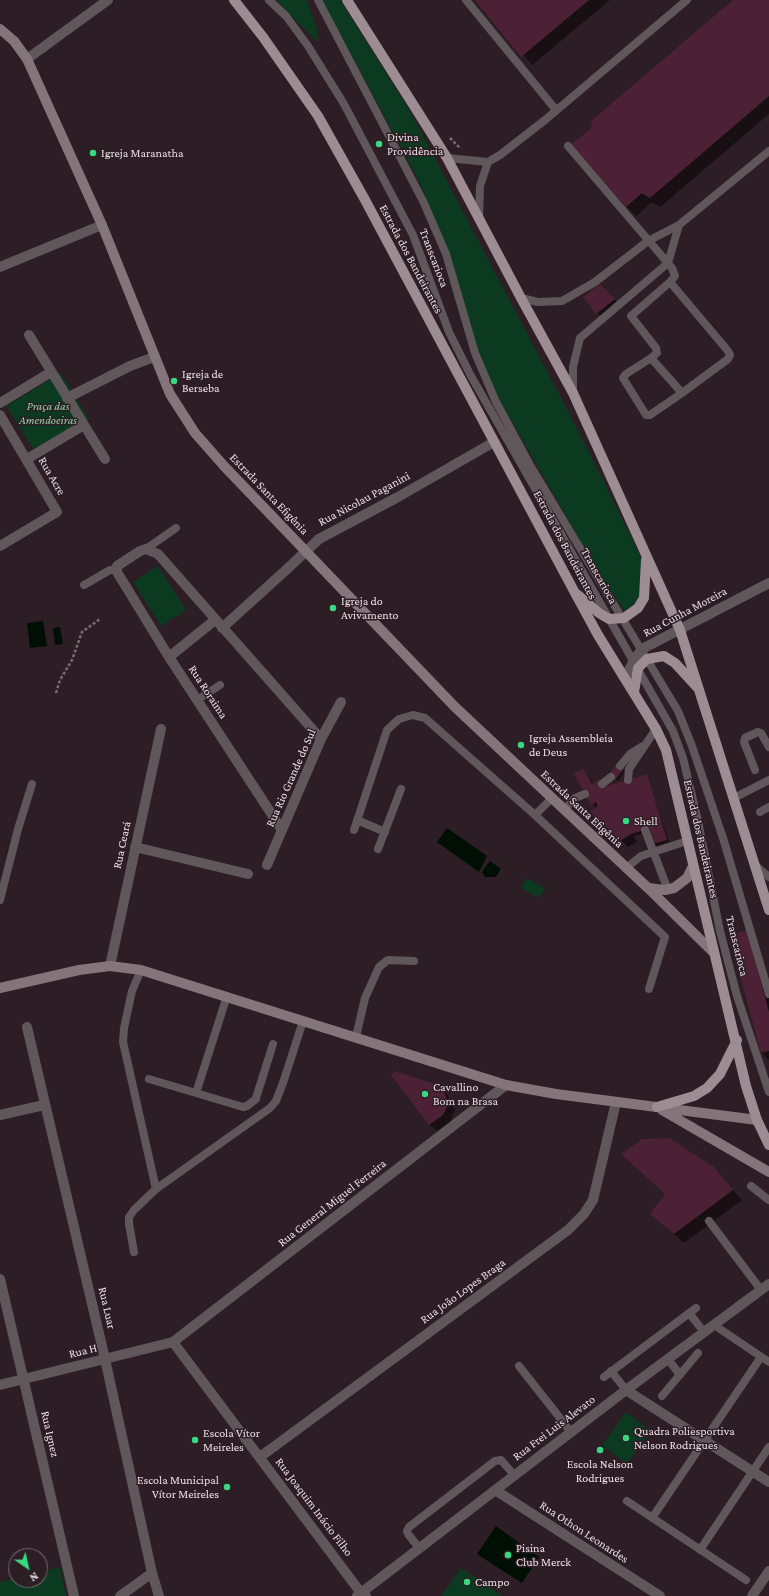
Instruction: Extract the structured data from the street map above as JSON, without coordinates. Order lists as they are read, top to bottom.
{
  "streets": {
    "main road": ["Estrada dos Bandeirantes"],
    "street": [
      "Rua Acre",
      "Estrada Santa Efigênia",
      "Rua Nicolau Paganini",
      "Rua Cunha Moreira",
      "Rua Roraima",
      "Rua Rio Grande do Sul",
      "Rua Ceará",
      "Rua General Miguel Ferreira",
      "Rua João Lopes Braga",
      "Rua Luar",
      "Rua H",
      "Rua Frei Luis Alevato",
      "Rua Ignez",
      "Rua Joaquim Inácio Filho",
      "Rua Othon Leonardes"
    ],
    "lane": ["Transcarioca"]
  },
  "crossings": [
    ["Transcarioca", "Rua Cunha Moreira"],
    ["Estrada dos Bandeirantes", "Estrada Santa Efigênia"],
    ["Estrada dos Bandeirantes", "Rua Nicolau Paganini"],
    ["Estrada Santa Efigênia", "Rua Nicolau Paganini"],
    ["Rua Roraima", "Rua Rio Grande do Sul"],
    ["Rua General Miguel Ferreira", "Rua H"],
    ["Rua General Miguel Ferreira", "Rua Joaquim Inácio Filho"],
    ["Rua João Lopes Braga", "Rua Joaquim Inácio Filho"],
    ["Rua Luar", "Rua H"],
    ["Rua H", "Rua Ignez"],
    ["Rua H", "Rua Joaquim Inácio Filho"],
    ["Rua Frei Luis Alevato", "Rua Joaquim Inácio Filho"],
    ["Rua Frei Luis Alevato", "Rua Othon Leonardes"]
  ],
  "parks": ["Praça das Amendoeiras"],
  "places": [
    "Divina Providência",
    "Igreja Maranatha",
    "Igreja de Berseba",
    "Igreja do Avivamento",
    "Igreja Assembleia de Deus",
    "Shell",
    "Cavallino Bom na Brasa",
    "Quadra Poliesportiva Nelson Rodrigues",
    "Escola Vítor Meireles",
    "Escola Nelson Rodrigues",
    "Escola Municipal Vítor Meireles",
    "Pisina Club Merck",
    "Campo"
  ],
  "north": "bottom right"
}
